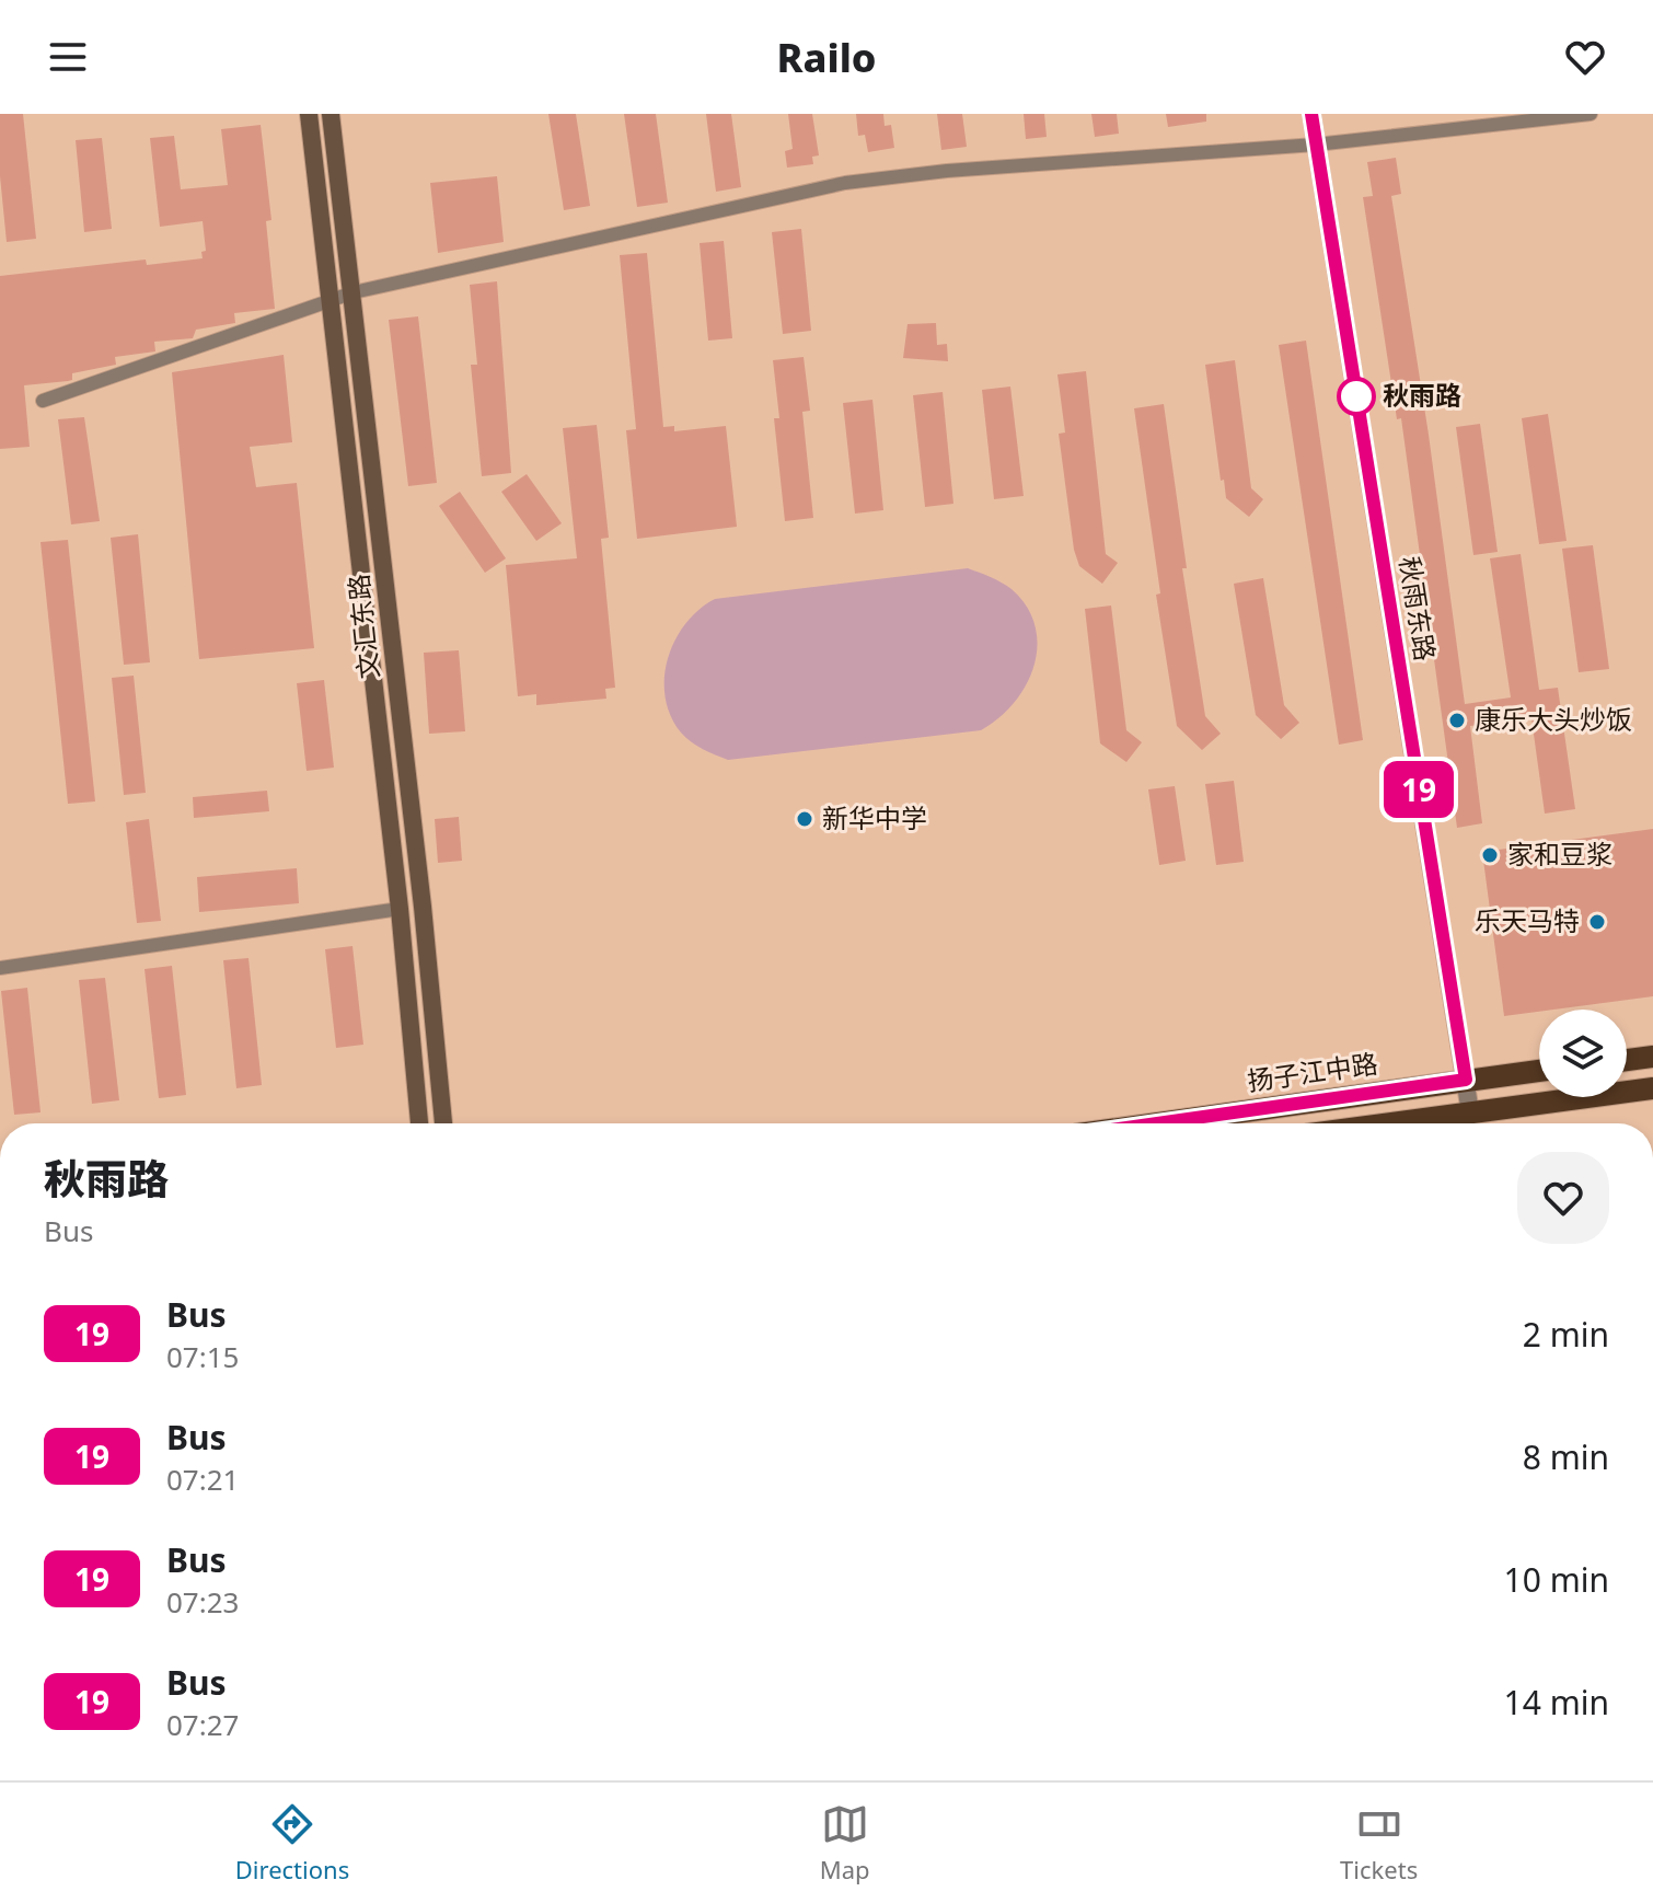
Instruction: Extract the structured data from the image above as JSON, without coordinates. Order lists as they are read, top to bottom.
{
  "streets": {
    "main road": ["文汇东路", "扬子江中路"],
    "street": ["秋雨东路"]
  },
  "crossings": [
    ["秋雨东路", "扬子江中路"]
  ],
  "places": [
    "秋雨路",
    "康乐大头炒饭",
    "新华中学",
    "家和豆浆",
    "乐天马特"
  ],
  "lines": ["bus line 19"],
  "page": {
    "header": "Railo",
    "on_map": "19",
    "heading": ["秋雨路", "Bus"],
    "list": [
      {
        "mark": "19",
        "name": "Bus",
        "note": "07:15",
        "value": "2 min"
      },
      {
        "mark": "19",
        "name": "Bus",
        "note": "07:21",
        "value": "8 min"
      },
      {
        "mark": "19",
        "name": "Bus",
        "note": "07:23",
        "value": "10 min"
      },
      {
        "mark": "19",
        "name": "Bus",
        "note": "07:27",
        "value": "14 min"
      }
    ],
    "tabs": ["Directions", "Map", "Tickets"]
  }
}
